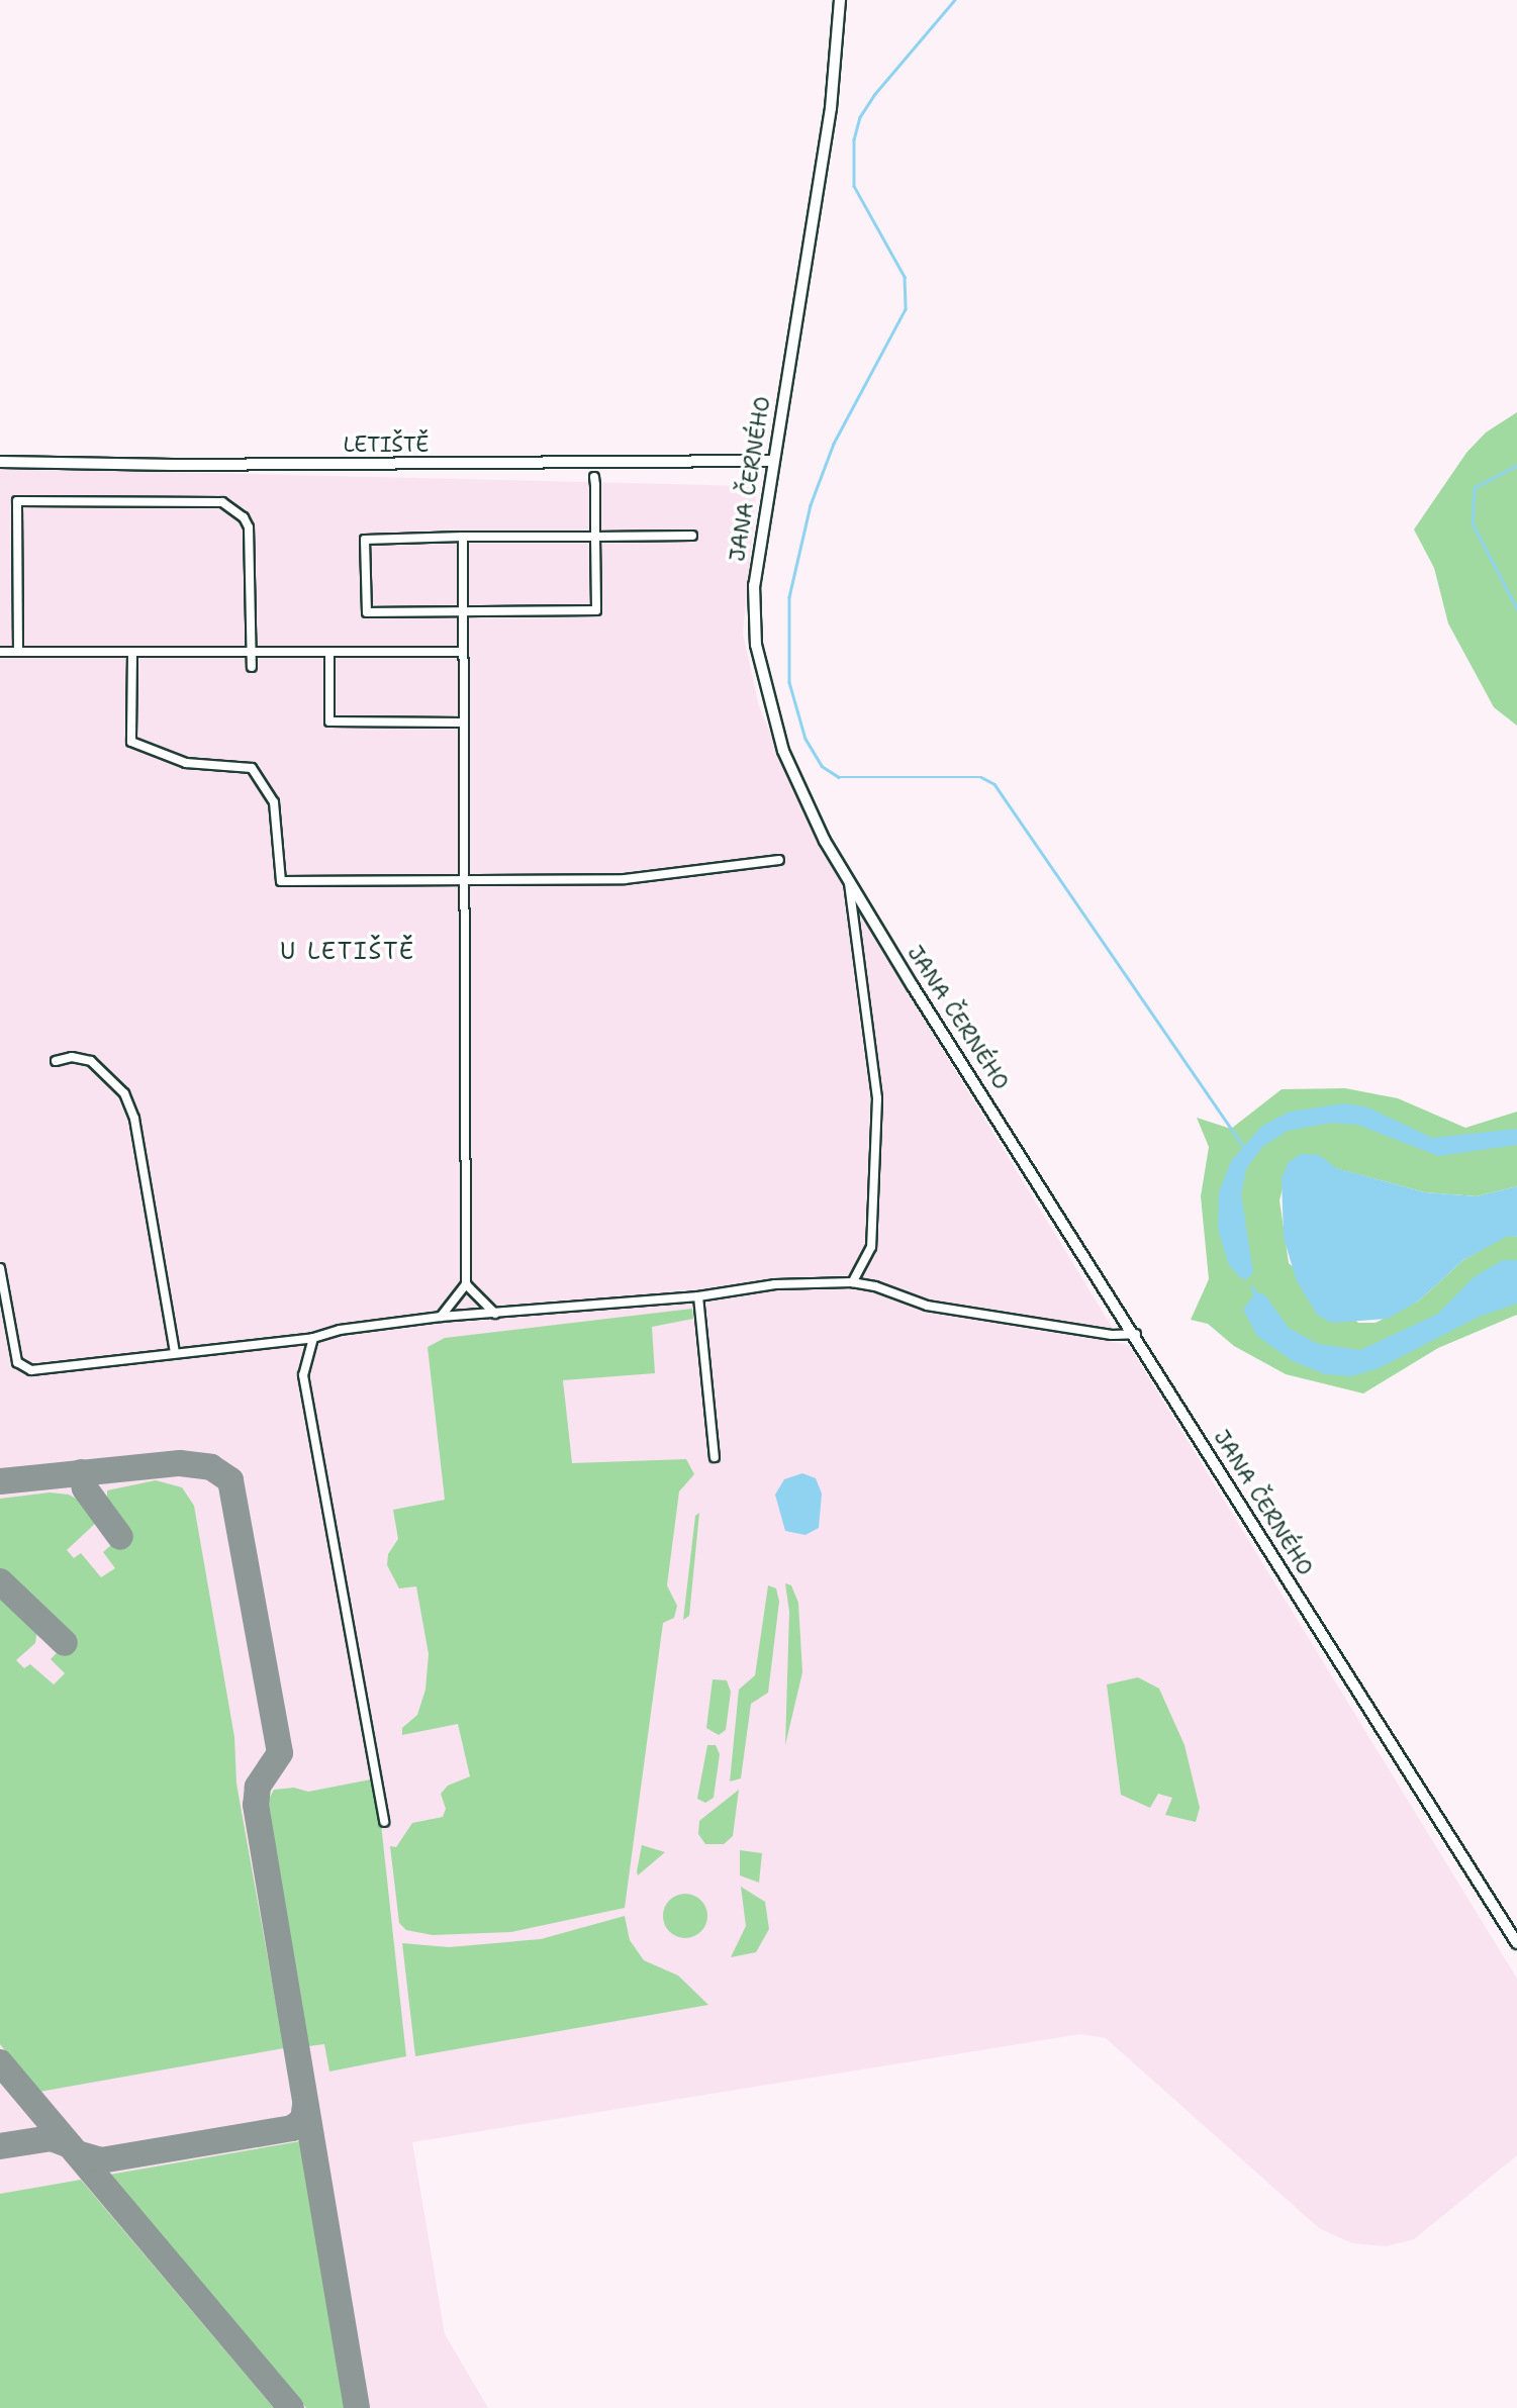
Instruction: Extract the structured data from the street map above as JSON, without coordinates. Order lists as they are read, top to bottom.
{
  "streets": {
    "street": ["LETIŠTĚ", "JANA ČERNÉHO"]
  },
  "crossings": [
    ["LETIŠTĚ", "JANA ČERNÉHO"]
  ],
  "districts": ["U LETIŠTĚ"]
}
